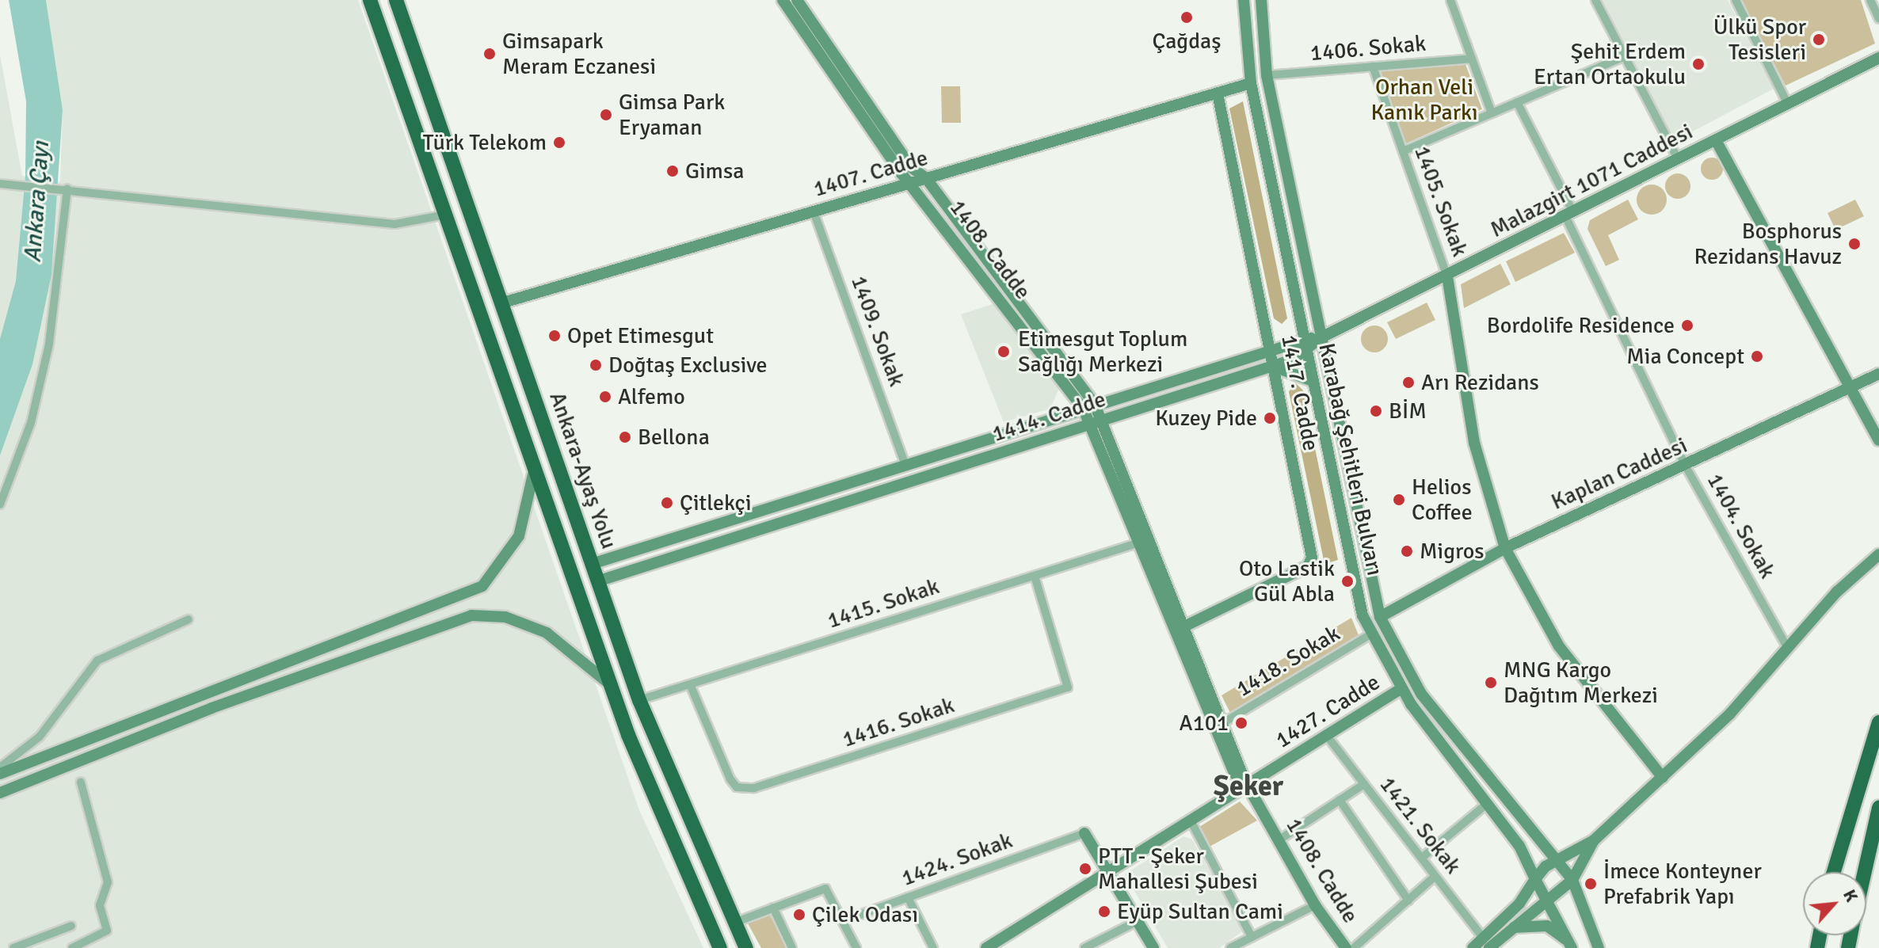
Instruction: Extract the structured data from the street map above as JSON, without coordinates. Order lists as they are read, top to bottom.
{
  "streets": {
    "highway": ["Ankara-Ayaş Yolu"],
    "main road": [
      "1407. Cadde",
      "Malazgirt 1071 Caddesi",
      "1408. Cadde",
      "1417. Cadde",
      "1414. Cadde",
      "Karabağ Şehitleri Bulvarı",
      "Kaplan Caddesi",
      "1427. Cadde"
    ],
    "street": [
      "1406. Sokak",
      "1405. Sokak",
      "1409. Sokak",
      "1404. Sokak",
      "1415. Sokak",
      "1418. Sokak",
      "1416. Sokak",
      "1421. Sokak",
      "1424. Sokak"
    ]
  },
  "crossings": [
    ["1406. Sokak", "1405. Sokak"],
    ["1406. Sokak", "Karabağ Şehitleri Bulvarı"],
    ["1407. Cadde", "1408. Cadde"],
    ["1407. Cadde", "1409. Sokak"],
    ["1407. Cadde", "1417. Cadde"],
    ["1407. Cadde", "Karabağ Şehitleri Bulvarı"],
    ["1407. Cadde", "Ankara-Ayaş Yolu"],
    ["Malazgirt 1071 Caddesi", "1405. Sokak"],
    ["Malazgirt 1071 Caddesi", "1414. Cadde"],
    ["Malazgirt 1071 Caddesi", "Karabağ Şehitleri Bulvarı"],
    ["Malazgirt 1071 Caddesi", "1404. Sokak"],
    ["1408. Cadde", "1417. Cadde"],
    ["1408. Cadde", "1414. Cadde"],
    ["1408. Cadde", "1415. Sokak"],
    ["1408. Cadde", "1418. Sokak"],
    ["1408. Cadde", "1427. Cadde"],
    ["1409. Sokak", "1414. Cadde"],
    ["1417. Cadde", "1414. Cadde"],
    ["1414. Cadde", "Karabağ Şehitleri Bulvarı"],
    ["1414. Cadde", "Ankara-Ayaş Yolu"],
    ["Karabağ Şehitleri Bulvarı", "Kaplan Caddesi"],
    ["Karabağ Şehitleri Bulvarı", "1418. Sokak"],
    ["Karabağ Şehitleri Bulvarı", "1427. Cadde"],
    ["Ankara-Ayaş Yolu", "1415. Sokak"],
    ["Kaplan Caddesi", "1404. Sokak"],
    ["1415. Sokak", "1416. Sokak"],
    ["1427. Cadde", "1421. Sokak"]
  ],
  "districts": ["Şeker"],
  "water": ["Ankara Çayı"],
  "parks": ["Orhan Veli Kanık Parkı"],
  "places": [
    "Çağdaş",
    "Ülkü Spor Tesisleri",
    "Gimsapark Meram Eczanesi",
    "Şehit Erdem Ertan Ortaokulu",
    "Gimsa Park Eryaman",
    "Türk Telekom",
    "Gimsa",
    "Bosphorus Rezidans Havuz",
    "Bordolife Residence",
    "Opet Etimesgut",
    "Etimesgut Toplum Sağlığı Merkezi",
    "Mia Concept",
    "Doğtaş Exclusive",
    "Arı Rezidans",
    "Alfemo",
    "BİM",
    "Kuzey Pide",
    "Bellona",
    "Helios Coffee",
    "Çitlekçi",
    "Migros",
    "Oto Lastik Gül Abla",
    "MNG Kargo Dağıtım Merkezi",
    "A101",
    "PTT - Şeker Mahallesi Şubesi",
    "İmece Konteyner Prefabrik Yapı",
    "Eyüp Sultan Cami",
    "Çilek Odası"
  ],
  "north": "top right"
}
